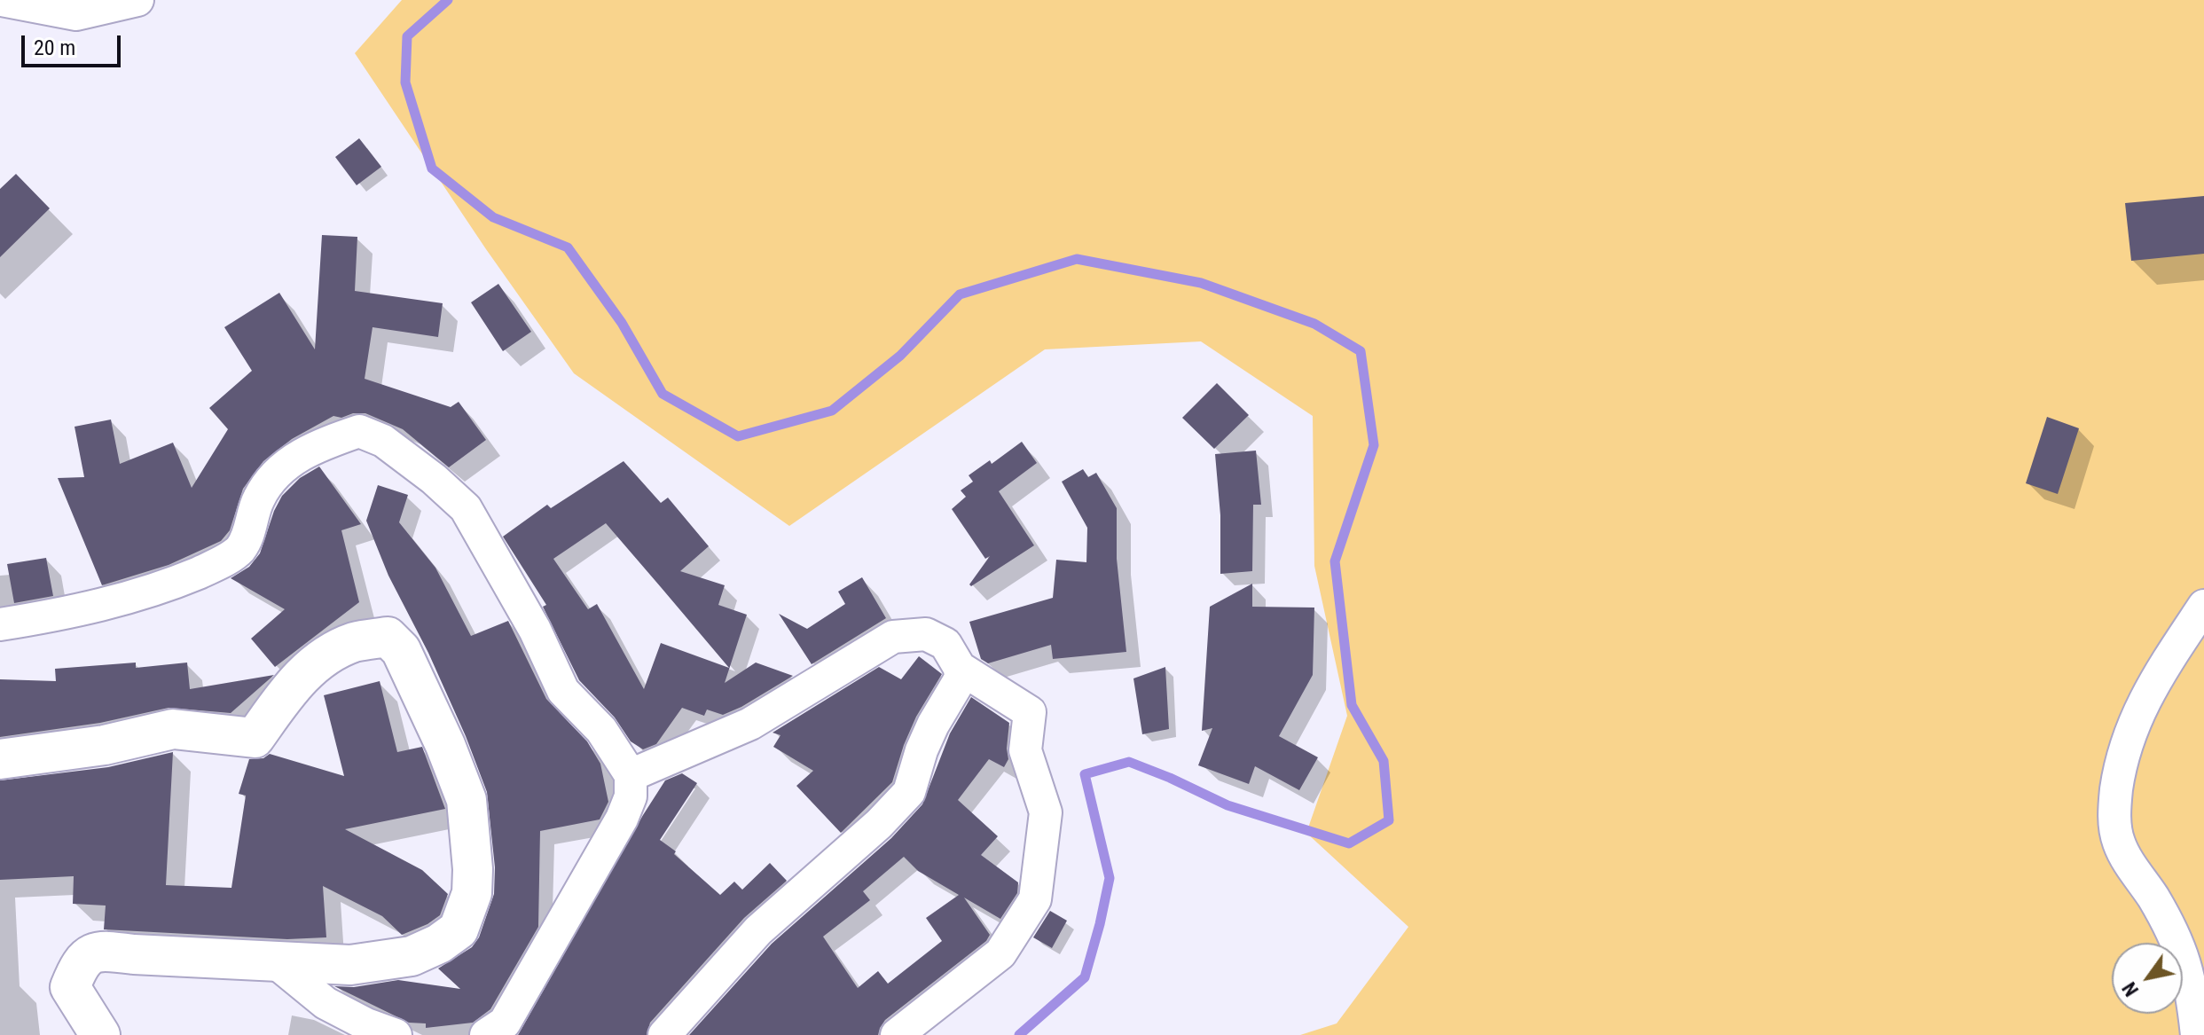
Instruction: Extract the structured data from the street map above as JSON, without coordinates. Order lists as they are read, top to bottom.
{
  "scale_bar": "20 m",
  "north": "bottom left"
}
